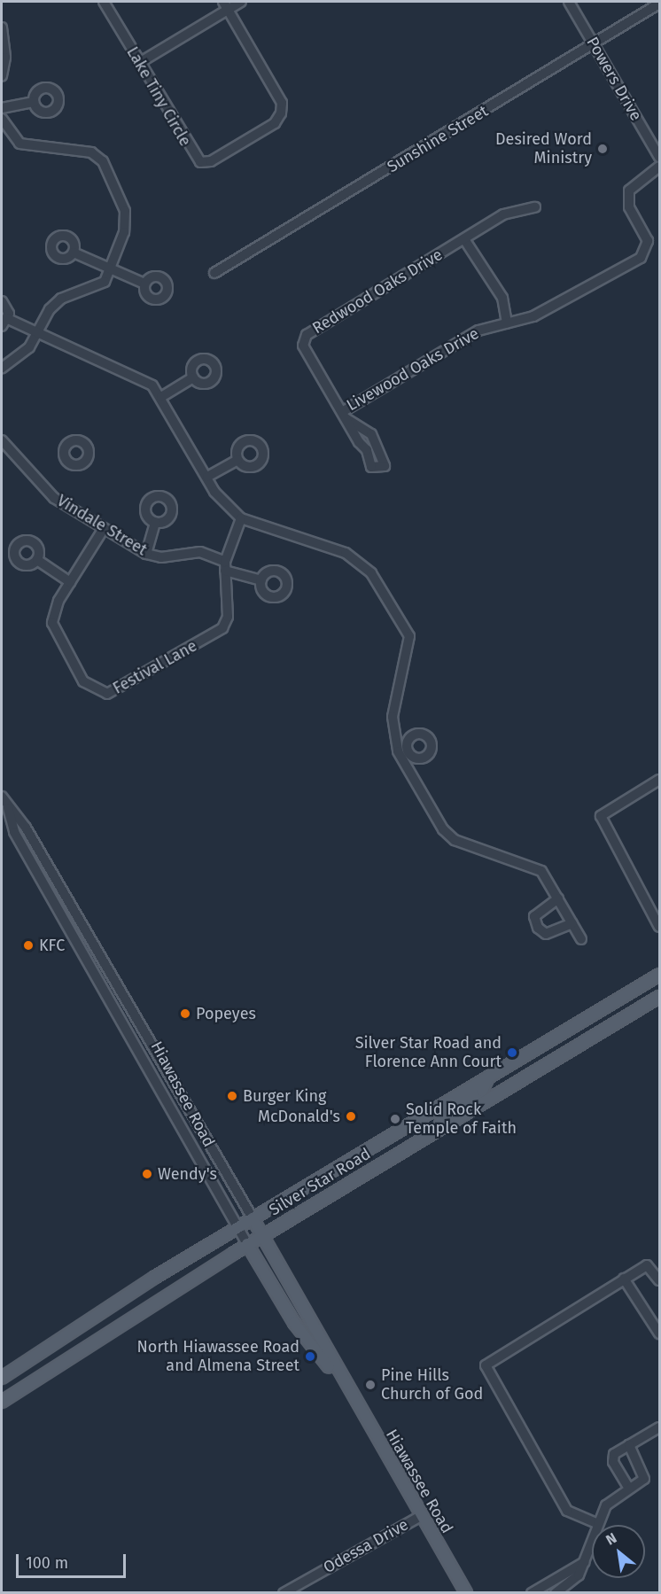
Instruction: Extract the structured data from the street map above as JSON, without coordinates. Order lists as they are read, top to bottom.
{
  "streets": {
    "main road": ["Hiawassee Road", "Silver Star Road"],
    "street": [
      "Powers Drive",
      "Lake Tiny Circle",
      "Sunshine Street",
      "Redwood Oaks Drive",
      "Livewood Oaks Drive",
      "Vindale Street",
      "Festival Lane",
      "Odessa Drive"
    ]
  },
  "crossings": [
    ["Powers Drive", "Sunshine Street"],
    ["Redwood Oaks Drive", "Livewood Oaks Drive"],
    ["Vindale Street", "Festival Lane"],
    ["Hiawassee Road", "Silver Star Road"],
    ["Hiawassee Road", "Odessa Drive"]
  ],
  "places": [
    "Desired Word Ministry",
    "KFC",
    "Popeyes",
    "Silver Star Road and Florence Ann Court",
    "Burger King",
    "McDonald's",
    "Solid Rock Temple of Faith",
    "Wendy's",
    "North Hiawassee Road and Almena Street",
    "Pine Hills Church of God"
  ],
  "scale_bar": "100 m",
  "north": "top left"
}
